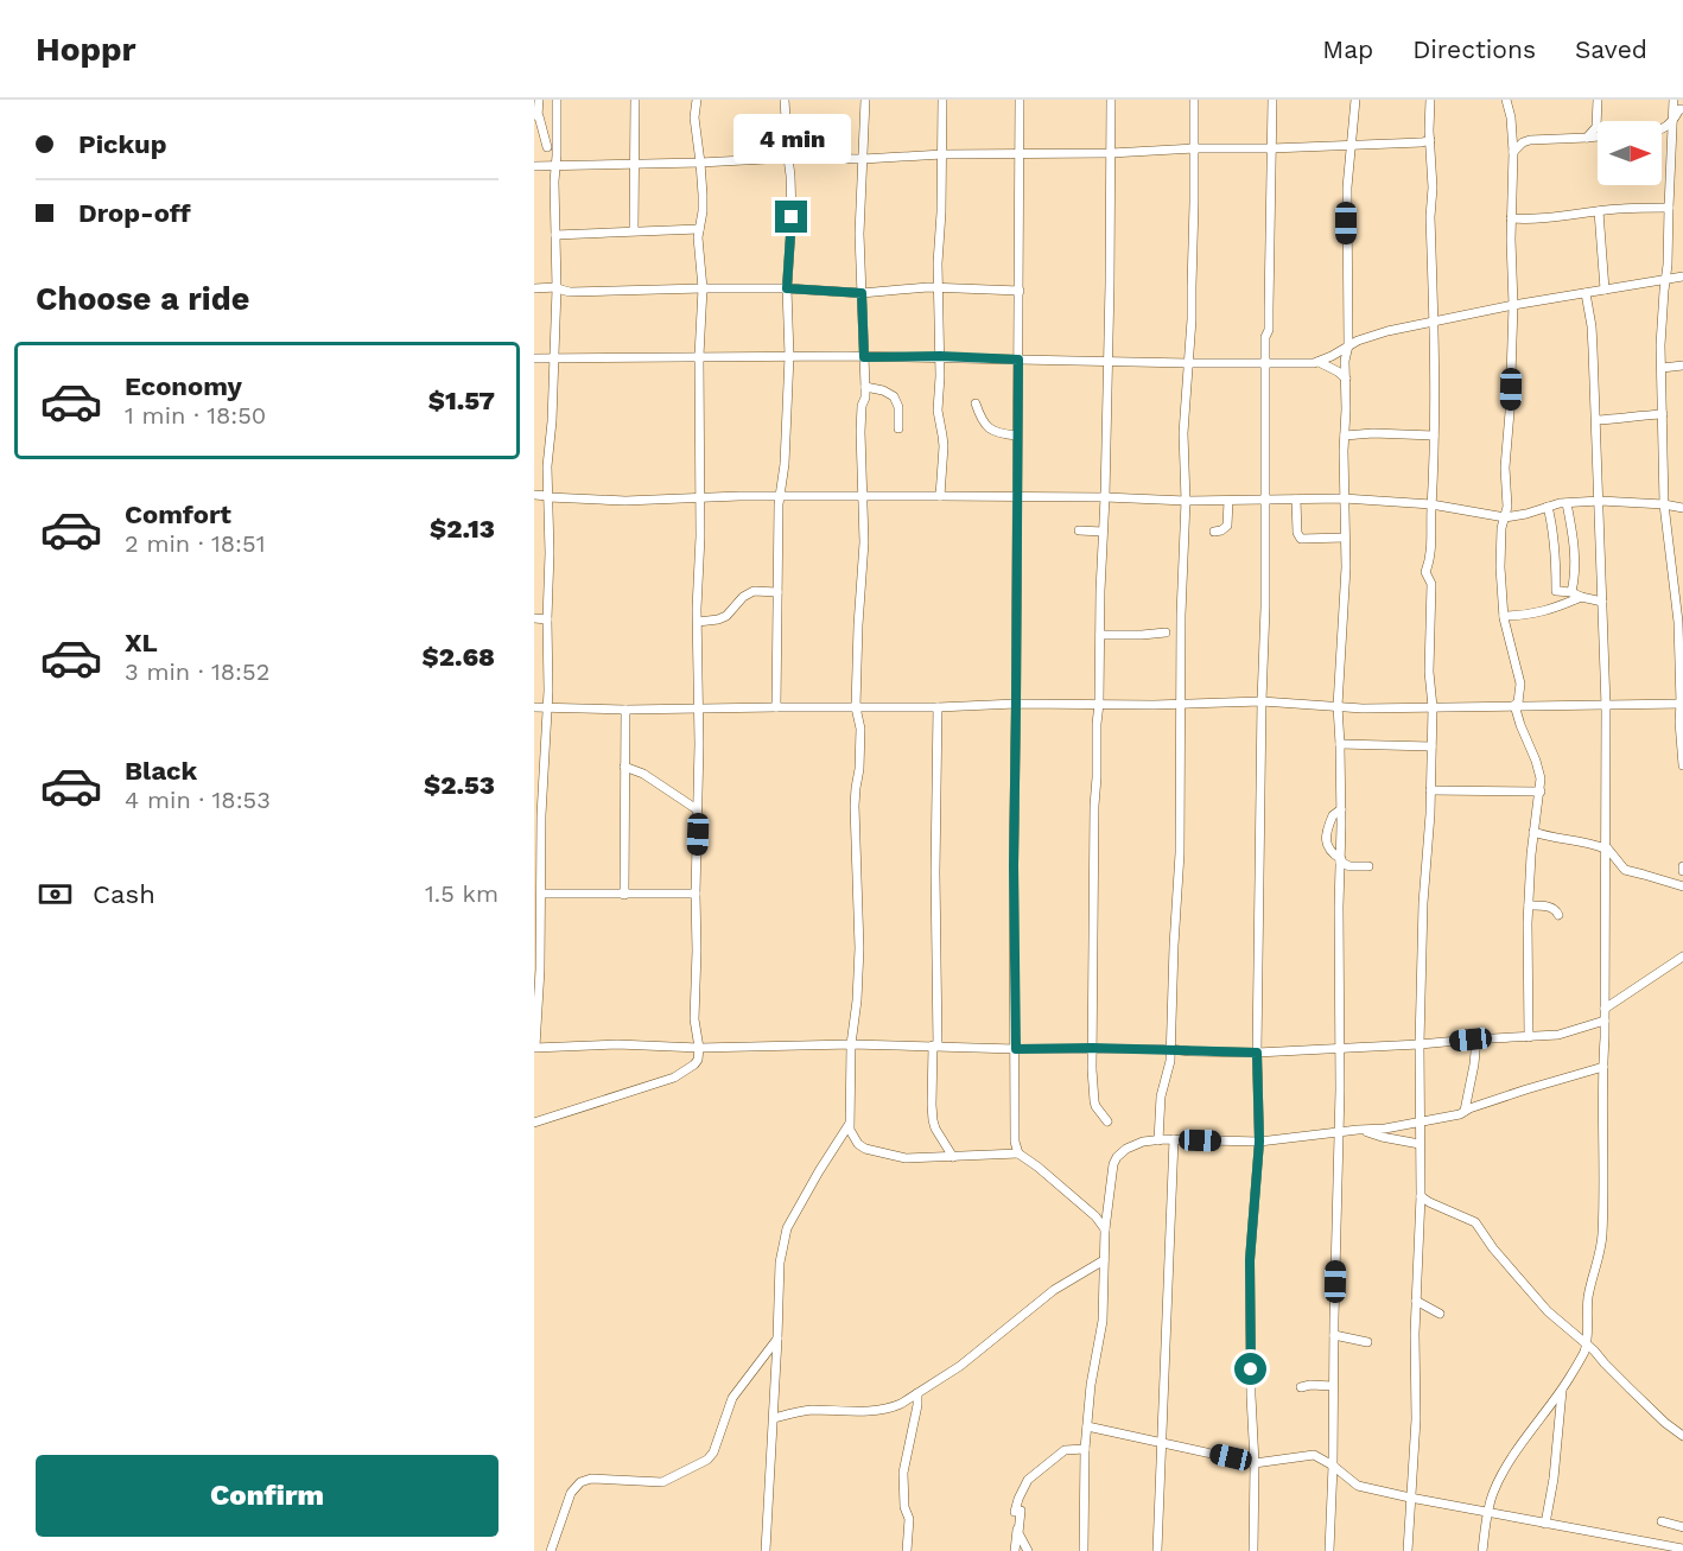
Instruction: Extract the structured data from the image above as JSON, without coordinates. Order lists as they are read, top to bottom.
{
  "north": "right",
  "page": {
    "header": "Hoppr",
    "nav": ["Map", "Directions", "Saved"],
    "banner": ["Pickup", "Drop-off"],
    "bubble": "4 min",
    "heading": "Choose a ride",
    "list": [
      {
        "name": "Economy",
        "note": "1 min · 18:50",
        "value": "$1.57"
      },
      {
        "name": "Comfort",
        "note": "2 min · 18:51",
        "value": "$2.13"
      },
      {
        "name": "XL",
        "note": "3 min · 18:52",
        "value": "$2.68"
      },
      {
        "name": "Black",
        "note": "4 min · 18:53",
        "value": "$2.53"
      }
    ],
    "pay": ["Cash", "1.5 km"],
    "buttons": "Confirm"
  }
}
